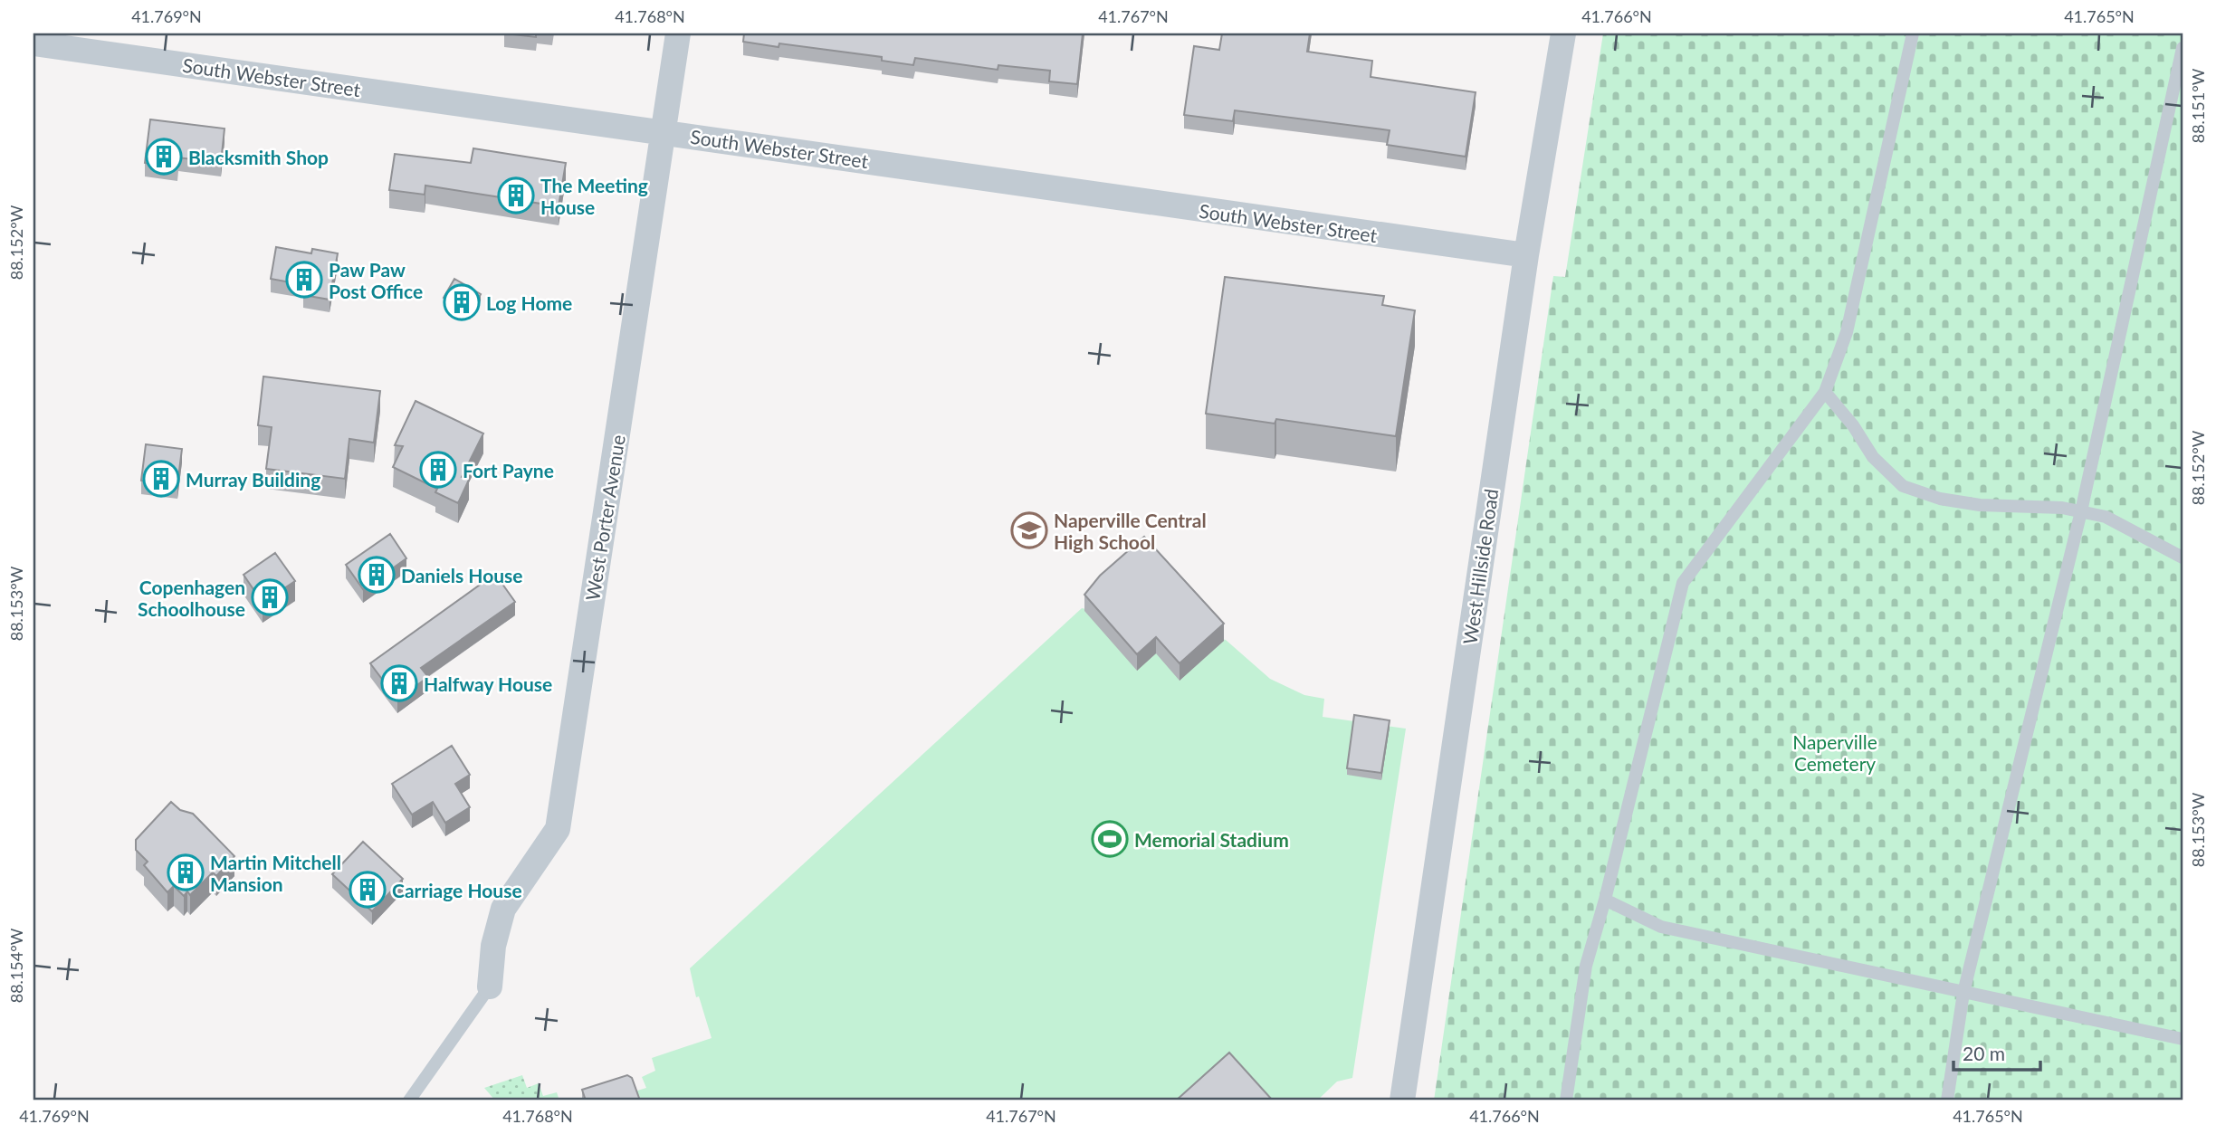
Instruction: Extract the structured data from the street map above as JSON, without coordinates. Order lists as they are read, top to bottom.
{
  "streets": {
    "street": ["South Webster Street", "West Porter Avenue", "West Hillside Road"]
  },
  "crossings": [
    ["South Webster Street", "West Porter Avenue"],
    ["South Webster Street", "West Hillside Road"]
  ],
  "parks": ["Naperville Cemetery"],
  "places": {
    "building": [
      "Blacksmith Shop",
      "The Meeting House",
      "Paw Paw Post Office",
      "Log Home",
      "Fort Payne",
      "Murray Building",
      "Daniels House",
      "Copenhagen Schoolhouse",
      "Halfway House",
      "Martin Mitchell Mansion",
      "Carriage House"
    ],
    "school or university": ["Naperville Central High School"],
    "sports": ["Memorial Stadium"]
  },
  "scale_bar": "20 m",
  "coordinates": [
    "41.769°N",
    "41.768°N",
    "41.767°N",
    "41.766°N",
    "41.765°N",
    "88.151°W",
    "88.152°W",
    "88.153°W",
    "88.154°W"
  ]
}
